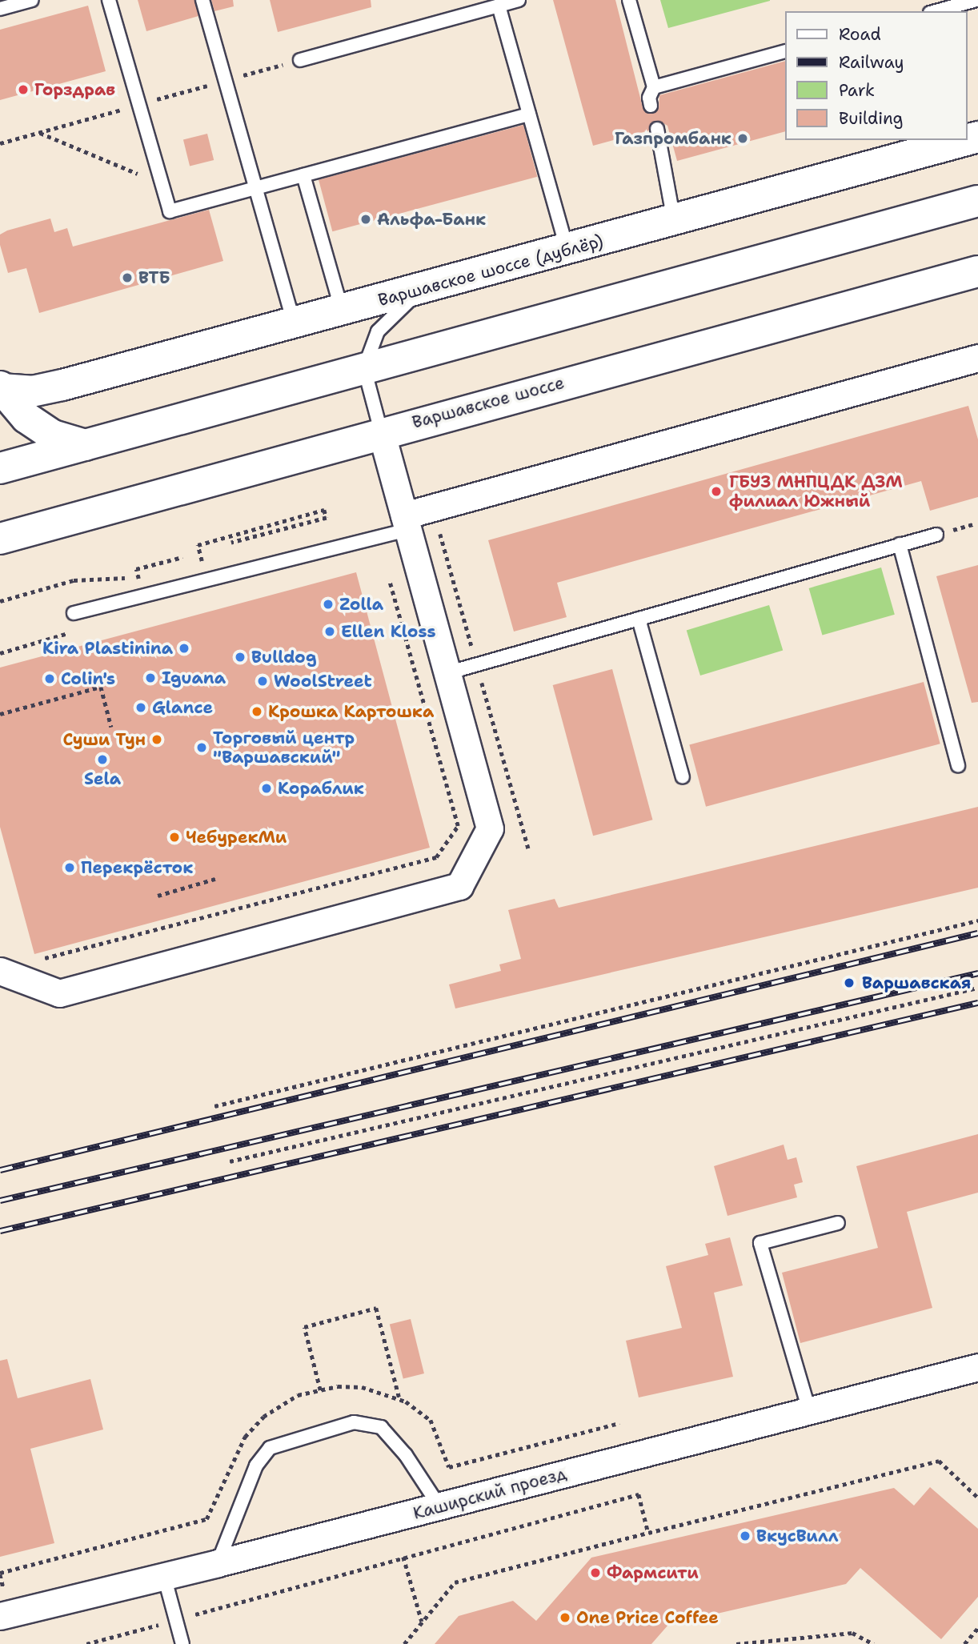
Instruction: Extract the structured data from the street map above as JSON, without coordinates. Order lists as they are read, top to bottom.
{
  "streets": {
    "main road": ["Варшавское шоссе (дублёр)", "Варшавское шоссе"],
    "street": ["Каширский проезд"]
  },
  "places": [
    "Горздрав",
    "Газпромбанк",
    "Альфа-Банк",
    "ВТБ",
    "ГБУЗ МНПЦДК ДЗМ филиал Южный",
    "Zolla",
    "Ellen Kloss",
    "Kira Plastinina",
    "Bulldog",
    "Iguana",
    "Colin's",
    "WoolStreet",
    "Glance",
    "Крошка Картошка",
    "Суши Тун",
    "Торговый центр \"Варшавский\"",
    "Sela",
    "Кораблик",
    "ЧебурекМи",
    "Перекрёсток",
    "Варшавская",
    "ВкусВилл",
    "Фармсити",
    "One Price Coffee"
  ],
  "legend": [
    "Road",
    "Railway",
    "Park",
    "Building"
  ]
}
